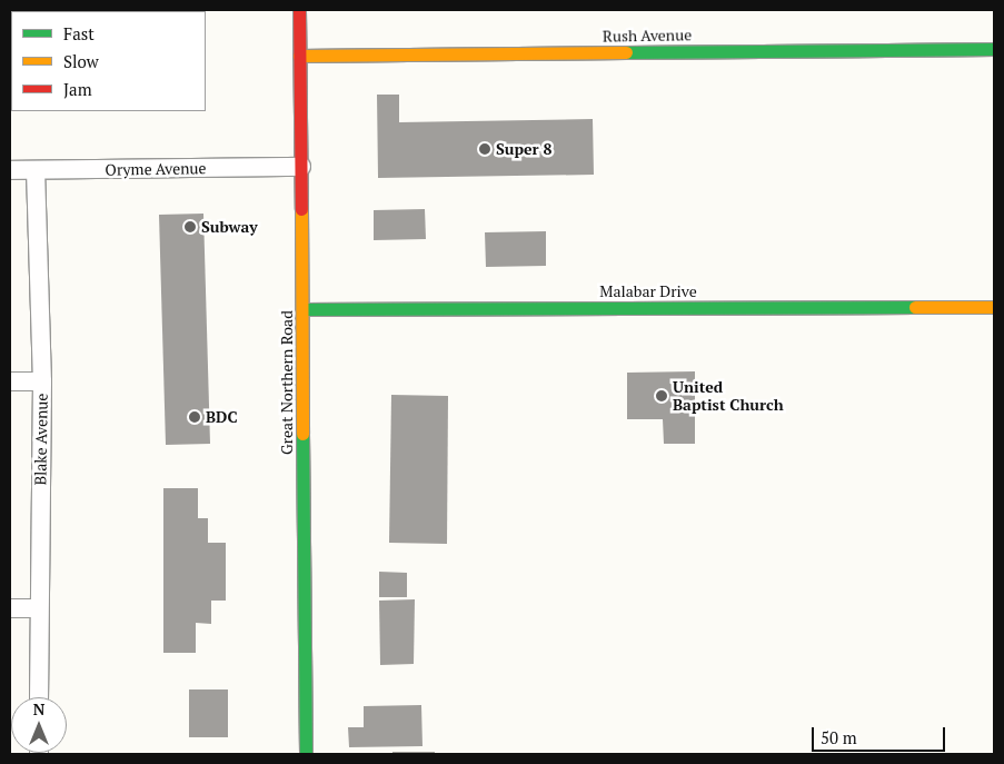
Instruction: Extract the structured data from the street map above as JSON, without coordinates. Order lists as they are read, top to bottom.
{
  "streets": {
    "street": [
      "Rush Avenue",
      "Oryme Avenue",
      "Malabar Drive",
      "Great Northern Road",
      "Blake Avenue"
    ]
  },
  "crossings": [
    ["Rush Avenue", "Great Northern Road"],
    ["Oryme Avenue", "Great Northern Road"],
    ["Oryme Avenue", "Blake Avenue"],
    ["Malabar Drive", "Great Northern Road"]
  ],
  "places": [
    "Super 8",
    "Subway",
    "United Baptist Church",
    "BDC"
  ],
  "legend": ["Fast", "Slow", "Jam"],
  "scale_bar": "50 m",
  "north": "top"
}
